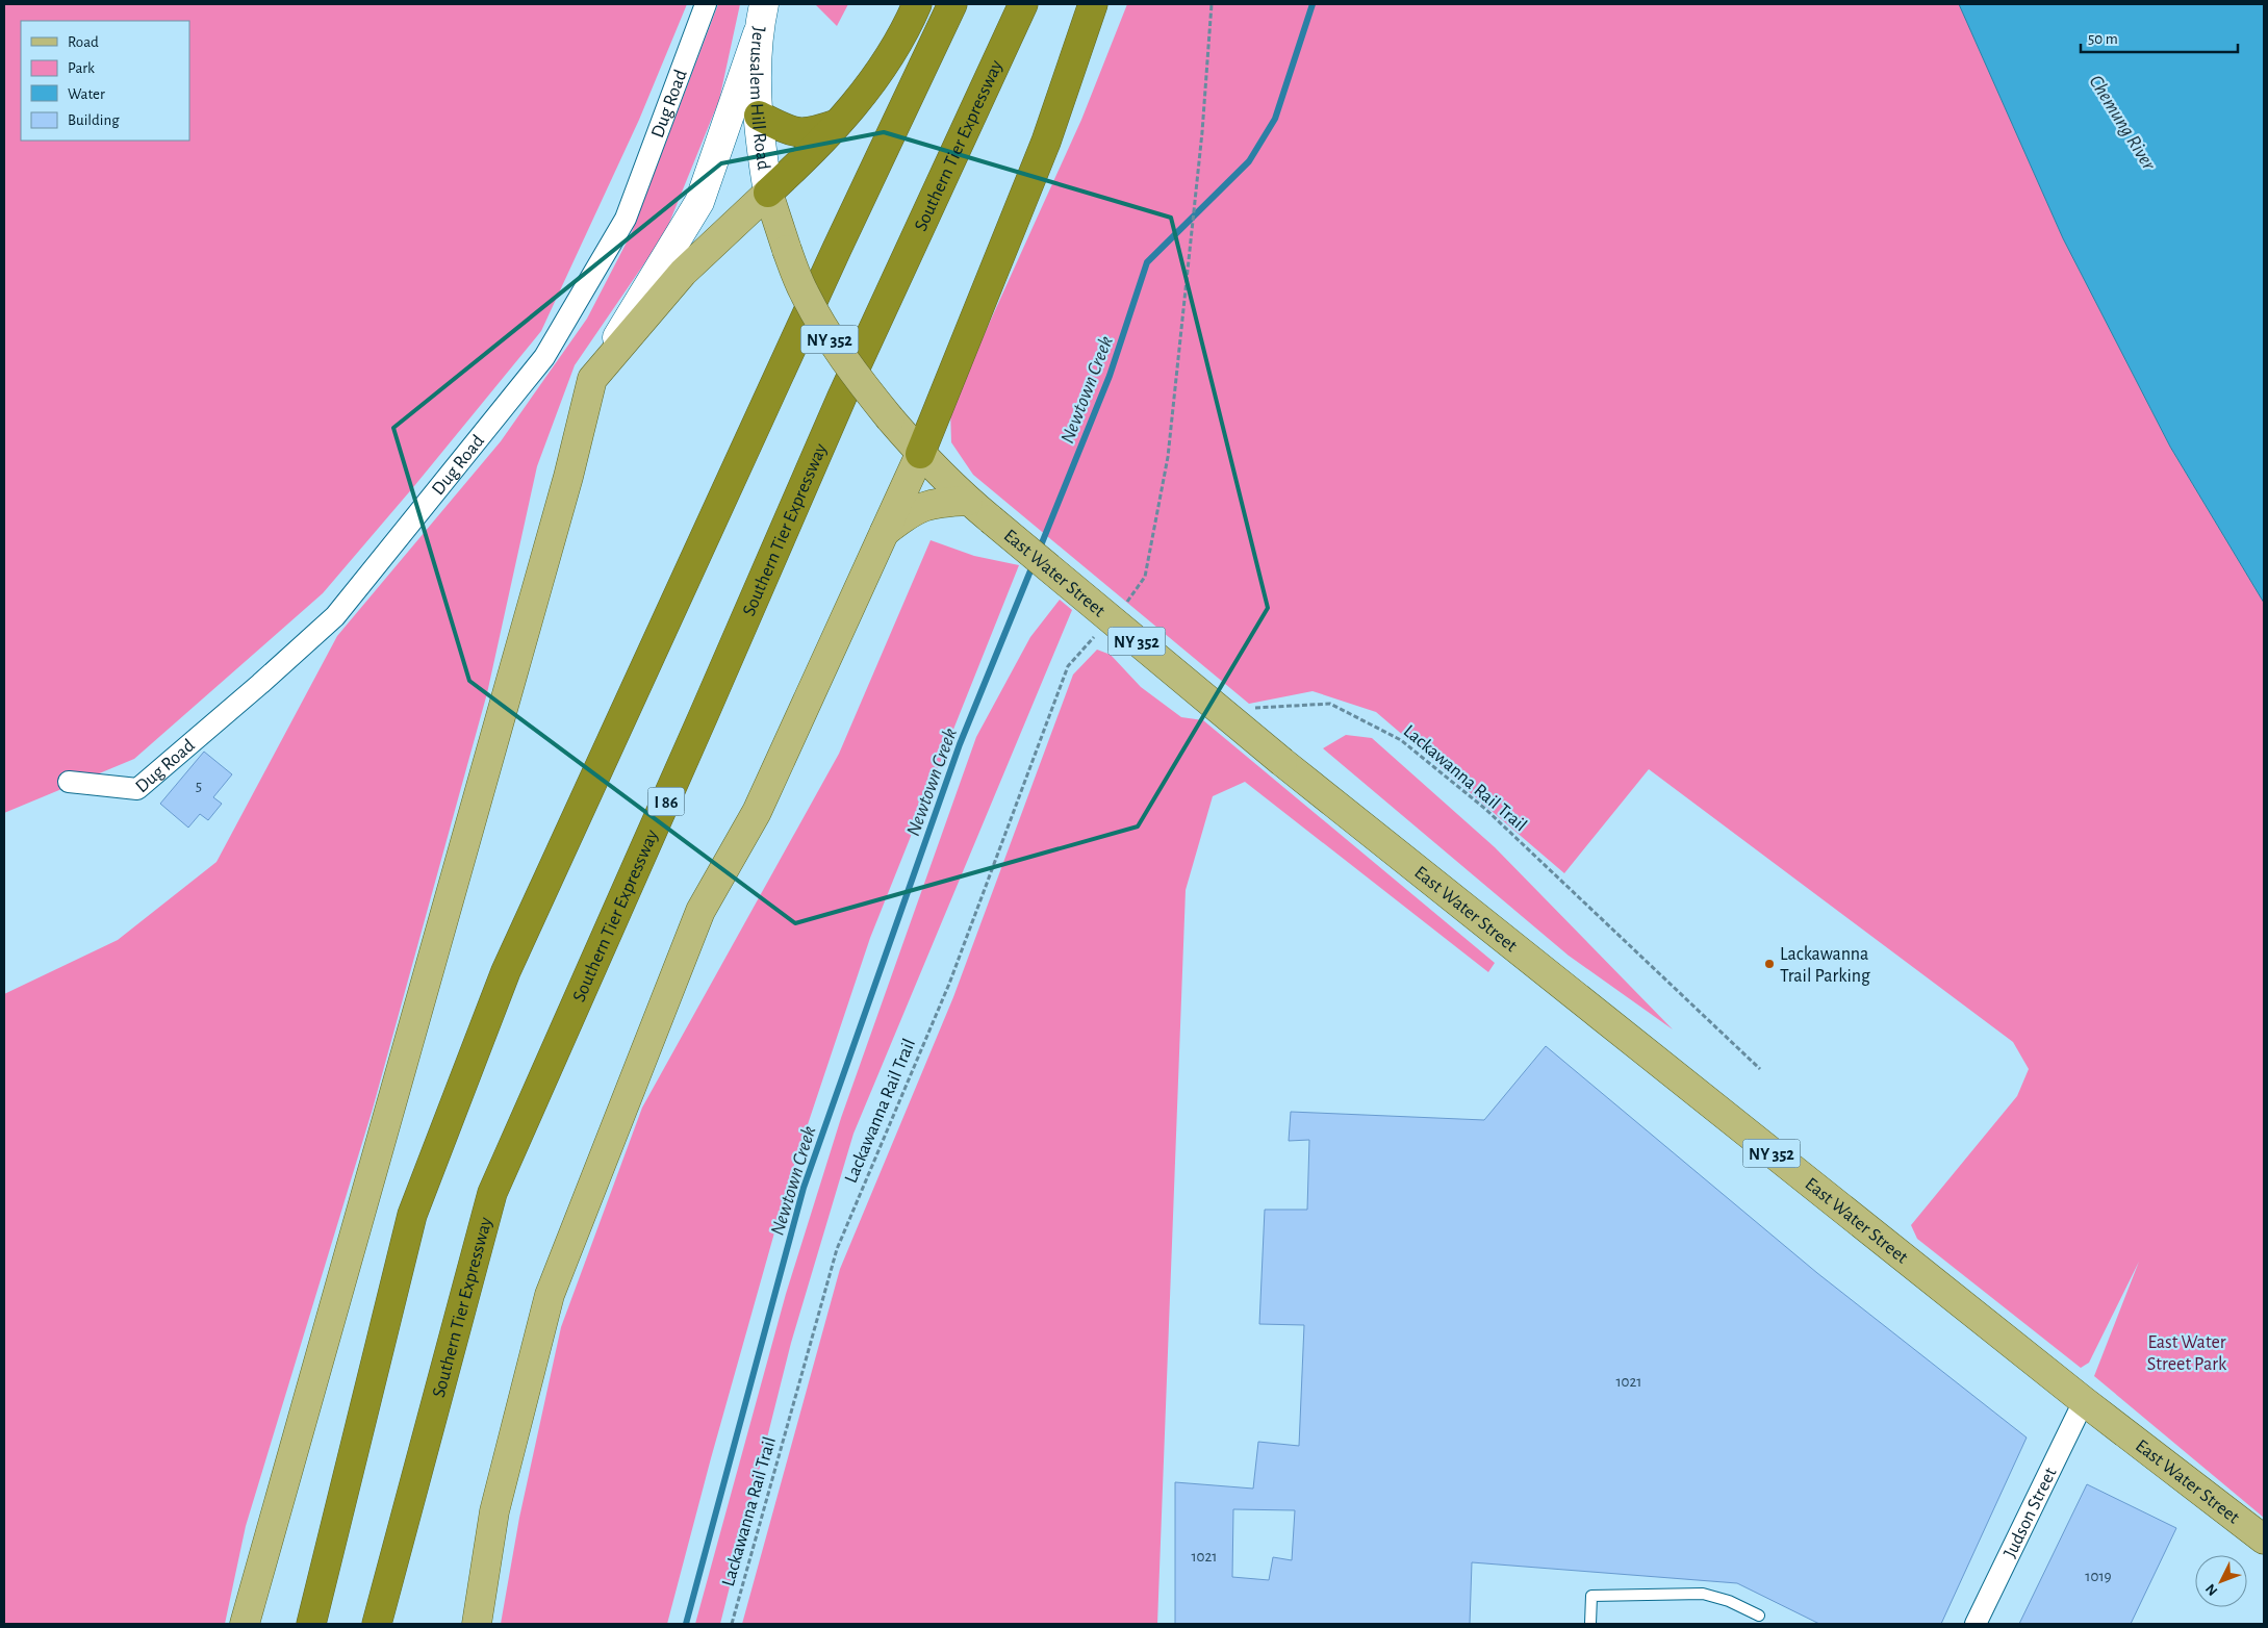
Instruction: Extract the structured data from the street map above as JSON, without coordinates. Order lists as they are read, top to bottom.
{
  "streets": {
    "highway": ["Southern Tier Expressway", "I 86"],
    "main road": ["NY 352", "East Water Street"],
    "street": ["Jerusalem Hill Road", "Dug Road", "Judson Street"],
    "path": ["Lackawanna Rail Trail"]
  },
  "crossings": [
    ["Jerusalem Hill Road", "East Water Street"],
    ["East Water Street", "Judson Street"]
  ],
  "water": ["Chemung River", "Newtown Creek"],
  "parks": ["East Water Street Park"],
  "places": ["Lackawanna Trail Parking"],
  "house_numbers": [
    "5",
    "1021",
    "1021",
    "1019"
  ],
  "legend": [
    "Road",
    "Park",
    "Water",
    "Building"
  ],
  "scale_bar": "50 m",
  "north": "bottom left"
}
